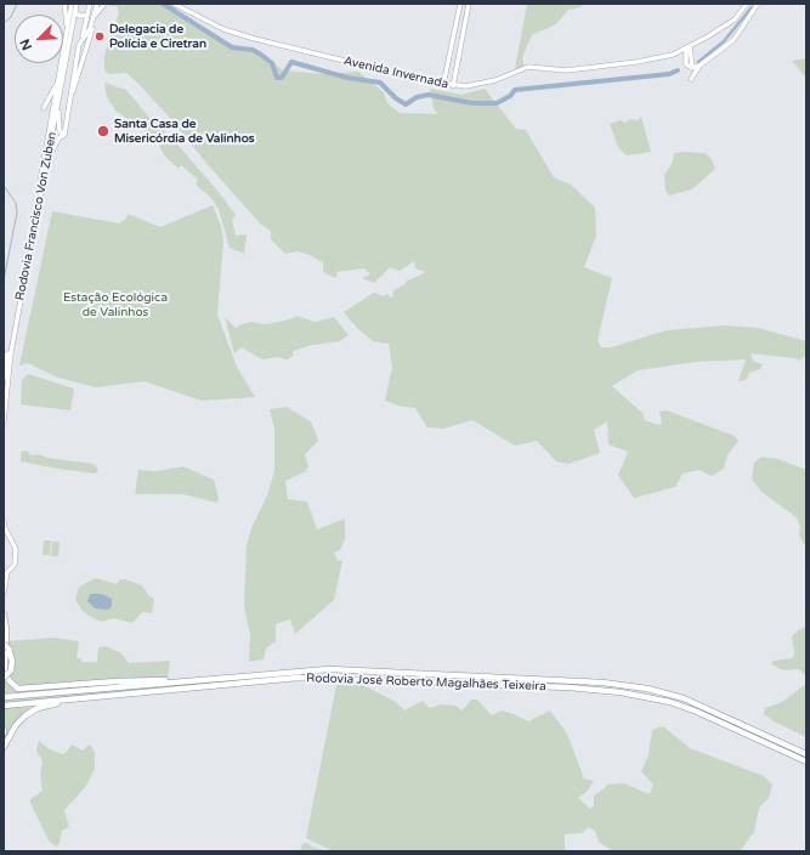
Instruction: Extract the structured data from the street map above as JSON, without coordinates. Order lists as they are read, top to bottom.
{
  "streets": {
    "highway": ["Rodovia José Roberto Magalhães Teixeira"],
    "main road": ["Avenida Invernada", "Rodovia Francisco Von Zuben"]
  },
  "parks": ["Estação Ecológica de Valinhos"],
  "places": ["Delegacia de Polícia e Ciretran", "Santa Casa de Misericórdia de Valinhos"],
  "north": "bottom left"
}
